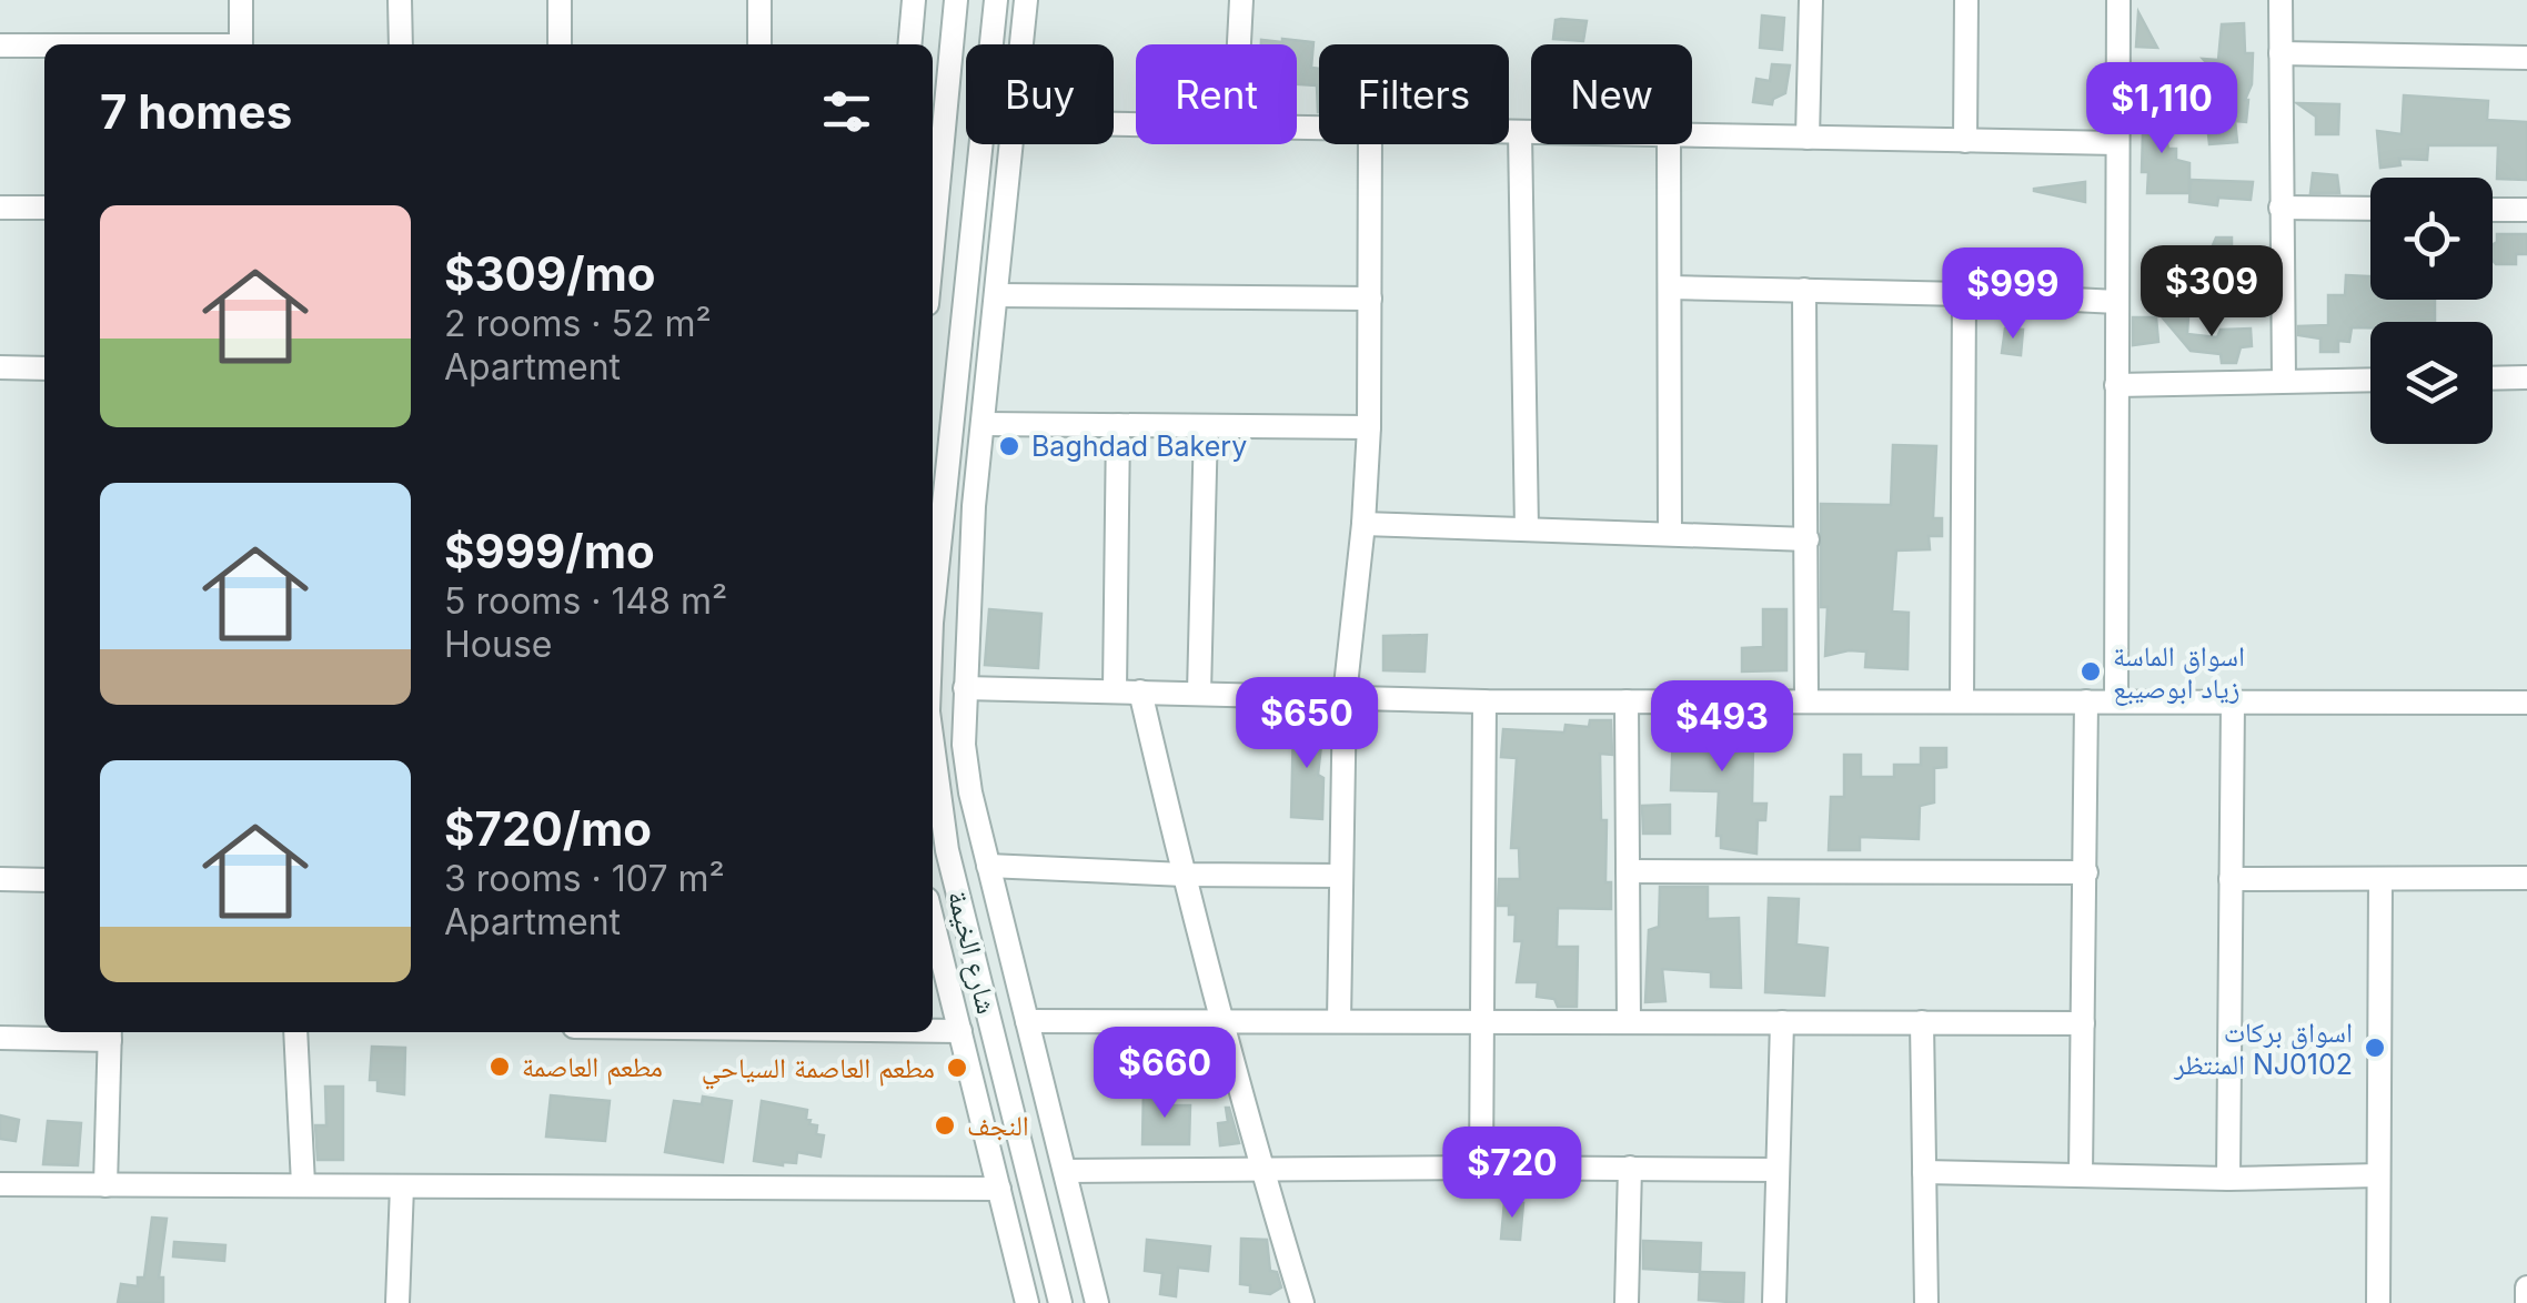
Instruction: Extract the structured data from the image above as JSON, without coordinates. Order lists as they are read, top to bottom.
{
  "streets": {
    "street": ["شارع الخيمة"]
  },
  "places": [
    "Baghdad Bakery",
    "اسواق الماسة زياد ابوصيبع",
    "اسواق بركات المنتظر NJ0102",
    "مطعم العاصمة",
    "مطعم العاصمة السياحي",
    "النجف"
  ],
  "page": {
    "chip": [
      "Buy",
      "Rent",
      "Filters",
      "New"
    ],
    "heading": "7 homes",
    "price": [
      "$1,110",
      "$309",
      "$999",
      "$650",
      "$493",
      "$660",
      "$720"
    ],
    "list": [
      {
        "name": "$309/mo",
        "note": "2 rooms · 52 m² · Apartment"
      },
      {
        "name": "$999/mo",
        "note": "5 rooms · 148 m² · House"
      },
      {
        "name": "$720/mo",
        "note": "3 rooms · 107 m² · Apartment"
      }
    ]
  }
}
